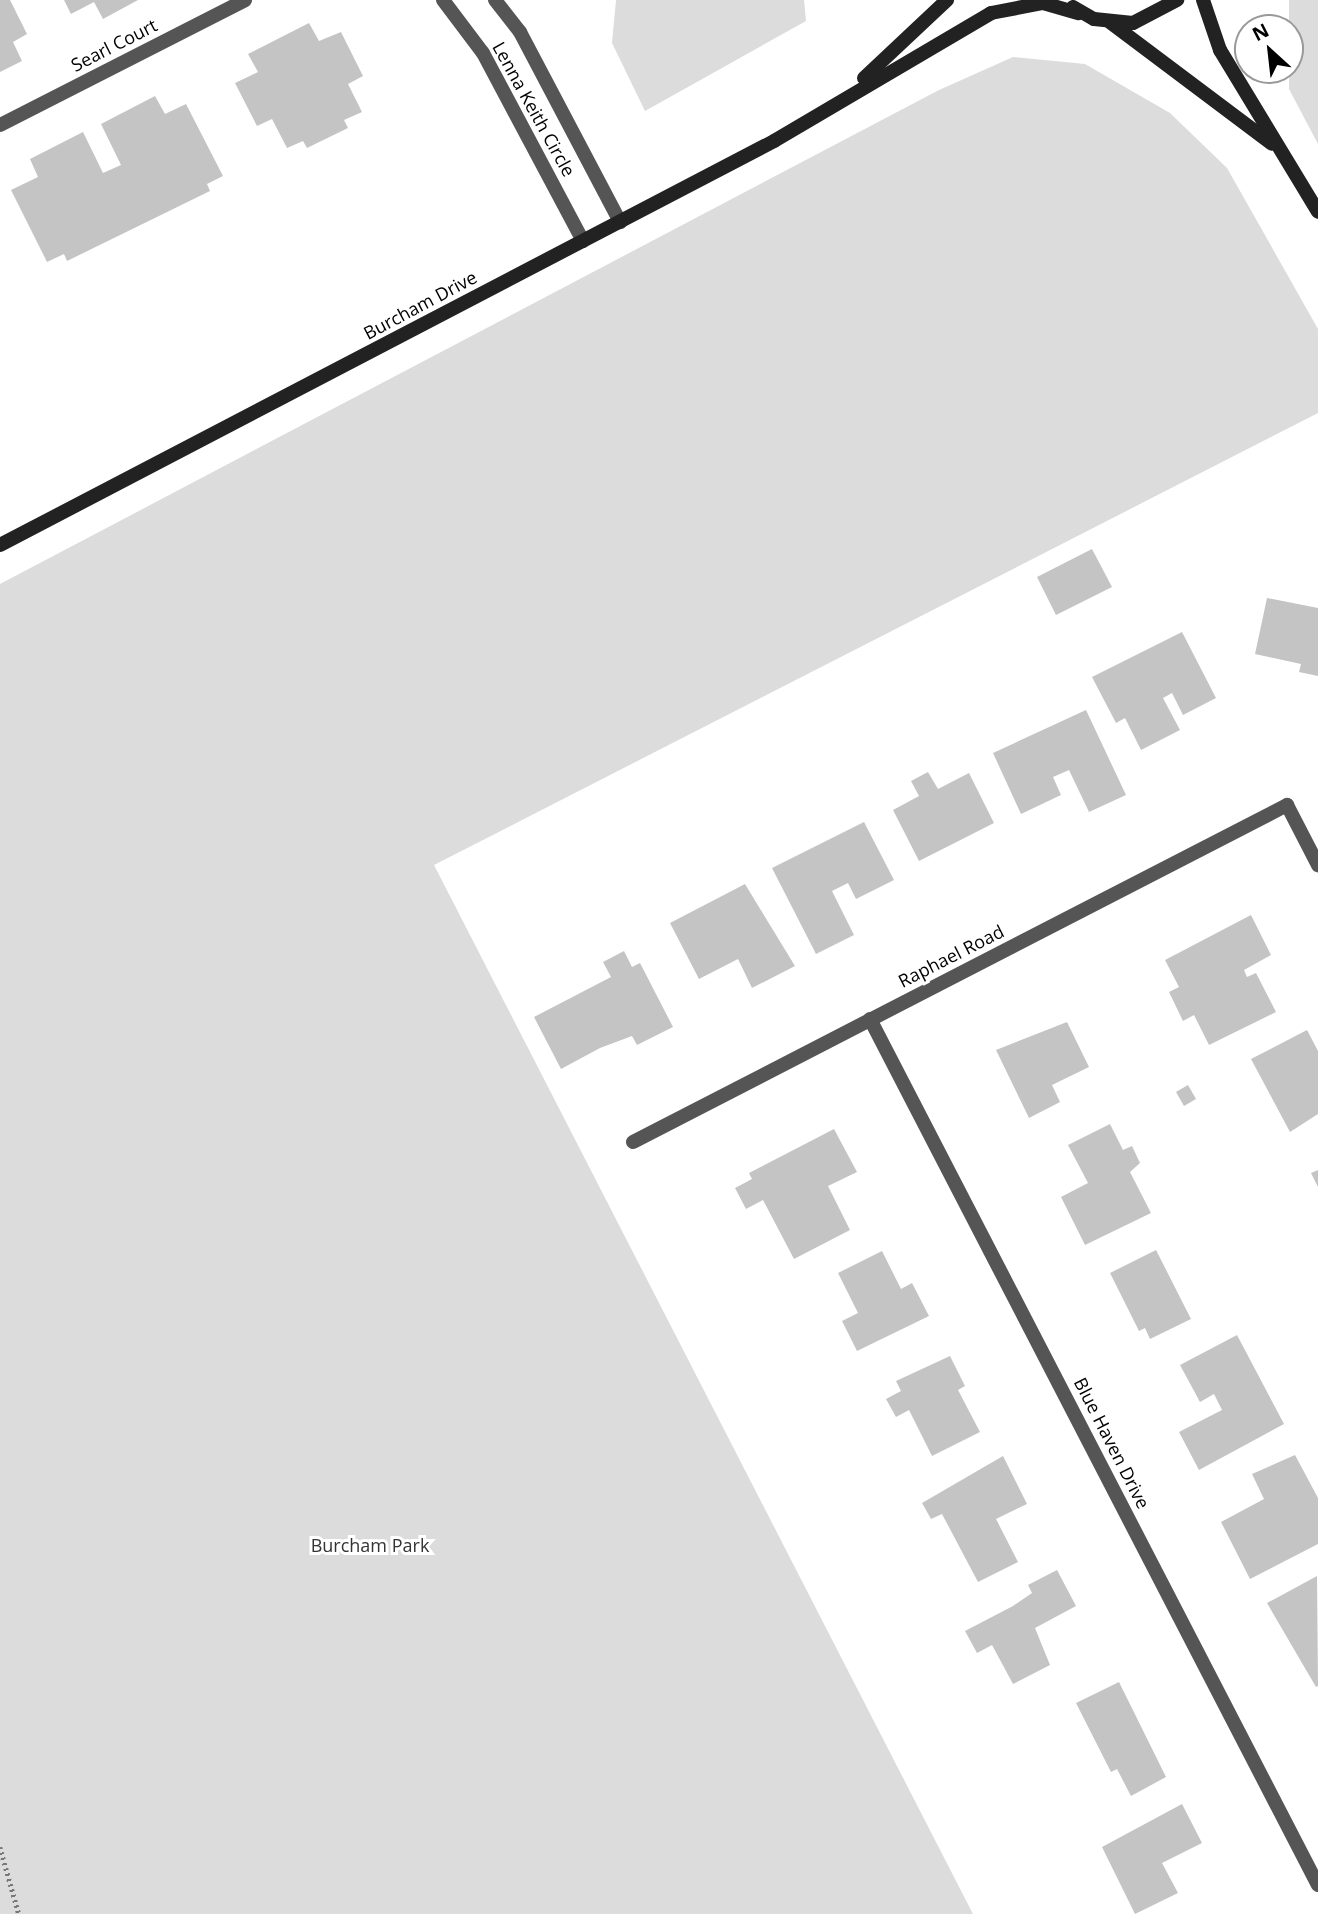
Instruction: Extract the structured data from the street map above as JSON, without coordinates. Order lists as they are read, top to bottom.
{
  "streets": {
    "street": [
      "Searl Court",
      "Lenna Keith Circle",
      "Burcham Drive",
      "Raphael Road",
      "Blue Haven Drive"
    ]
  },
  "crossings": [
    ["Lenna Keith Circle", "Burcham Drive"],
    ["Raphael Road", "Blue Haven Drive"]
  ],
  "parks": ["Burcham Park"],
  "north": "top left"
}
